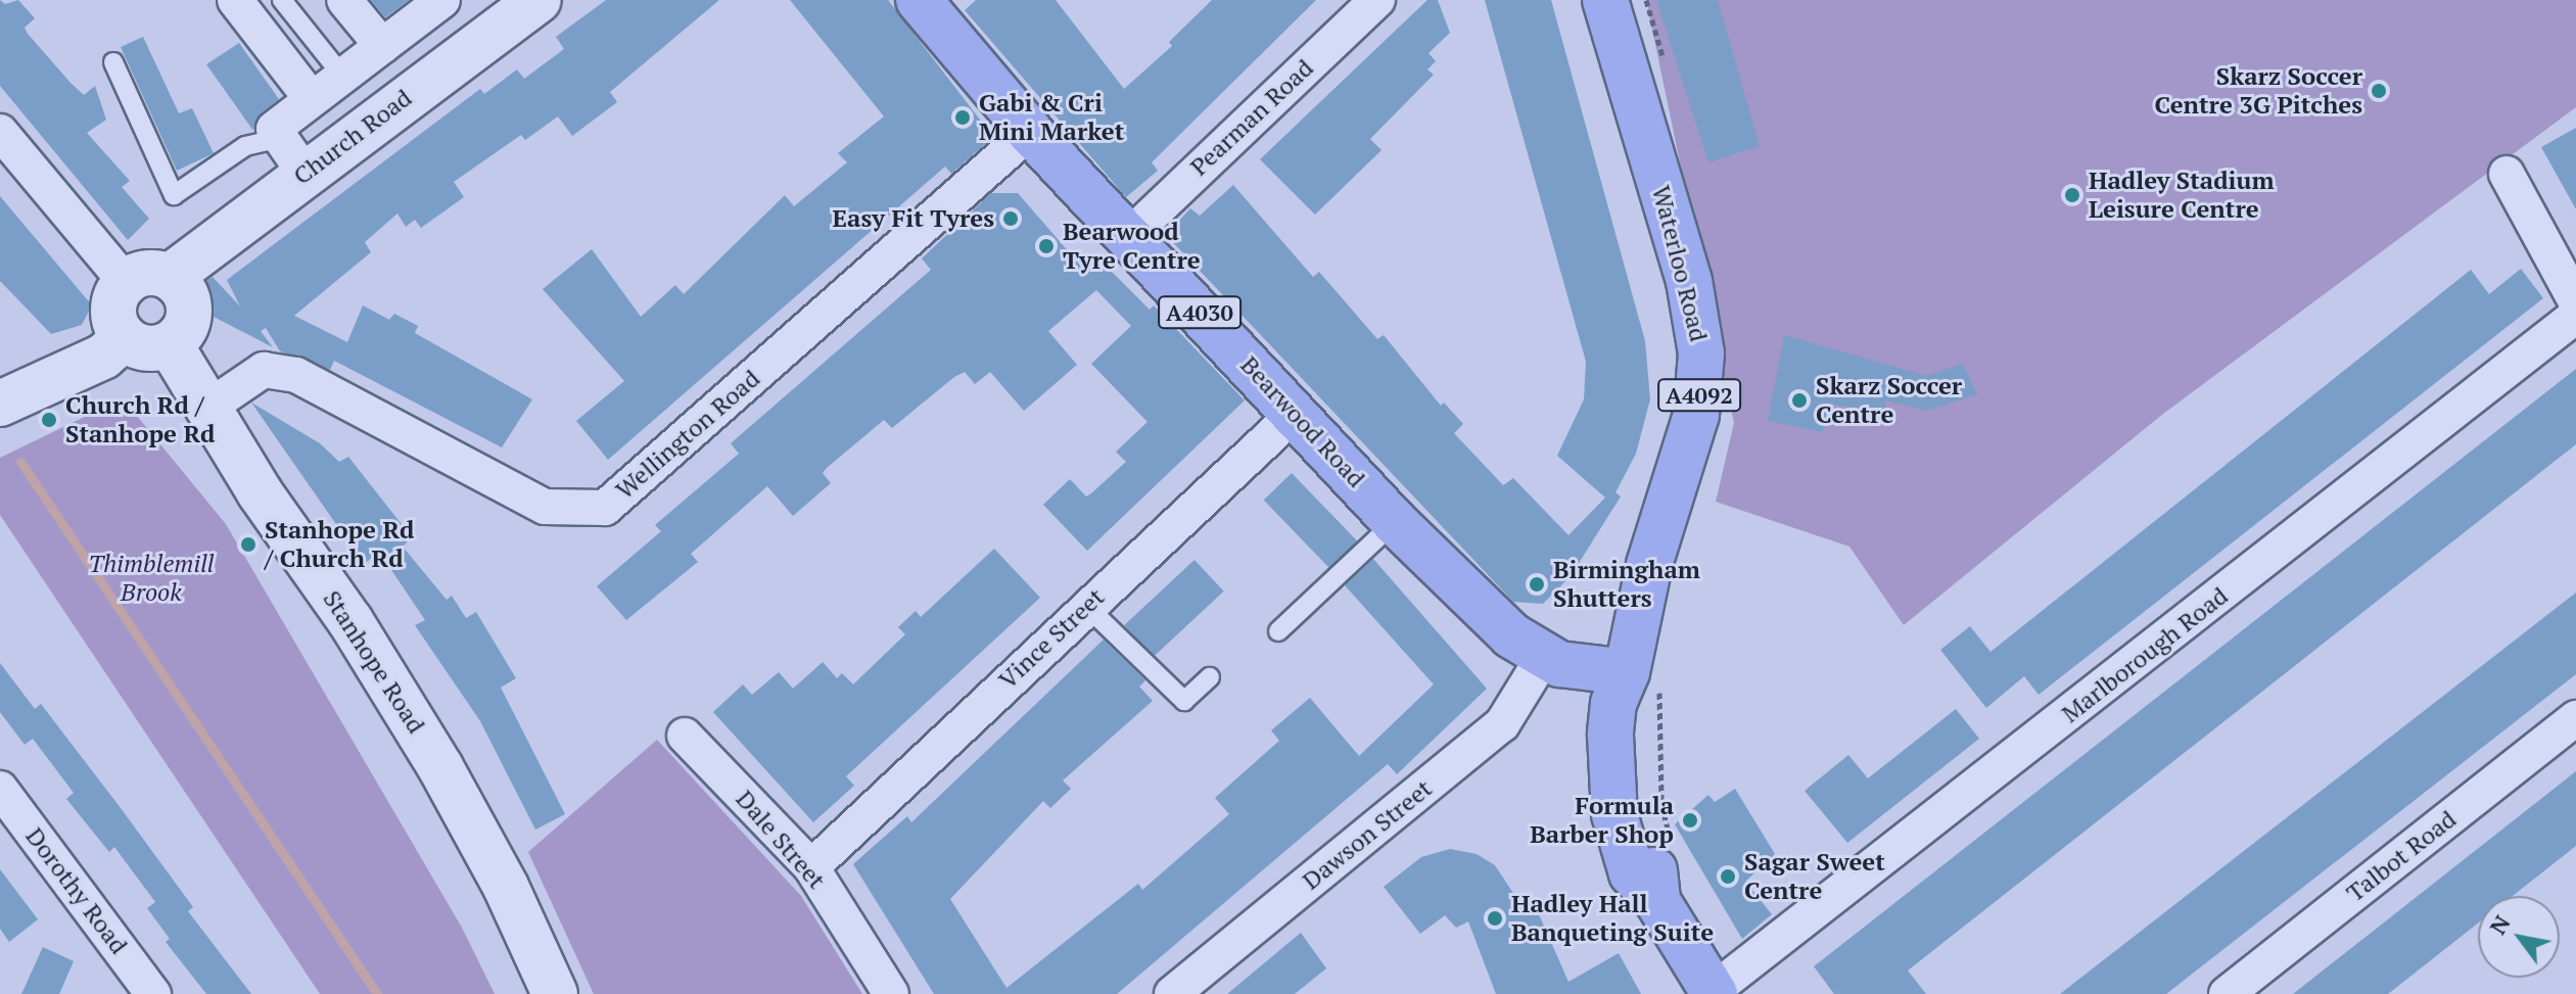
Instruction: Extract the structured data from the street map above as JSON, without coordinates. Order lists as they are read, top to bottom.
{
  "streets": {
    "main road": [
      "Waterloo Road",
      "A4030",
      "A4092",
      "Bearwood Road"
    ],
    "street": [
      "Pearman Road",
      "Church Road",
      "Wellington Road",
      "Vince Street",
      "Marlborough Road",
      "Stanhope Road",
      "Dawson Street",
      "Dale Street",
      "Talbot Road",
      "Dorothy Road"
    ]
  },
  "crossings": [
    ["Pearman Road", "Bearwood Road"],
    ["Church Road", "Stanhope Road"],
    ["Waterloo Road", "Bearwood Road"],
    ["Bearwood Road", "Wellington Road"],
    ["Bearwood Road", "Vince Street"],
    ["Bearwood Road", "Dawson Street"],
    ["Wellington Road", "Stanhope Road"],
    ["Vince Street", "Dale Street"]
  ],
  "parks": ["Thimblemill Brook"],
  "places": [
    "Skarz Soccer Centre 3G Pitches",
    "Gabi & Cri Mini Market",
    "Hadley Stadium Leisure Centre",
    "Easy Fit Tyres",
    "Bearwood Tyre Centre",
    "Skarz Soccer Centre",
    "Church Rd / Stanhope Rd",
    "Stanhope Rd / Church Rd",
    "Birmingham Shutters",
    "Formula Barber Shop",
    "Sagar Sweet Centre",
    "Hadley Hall Banqueting Suite"
  ],
  "north": "top left"
}
